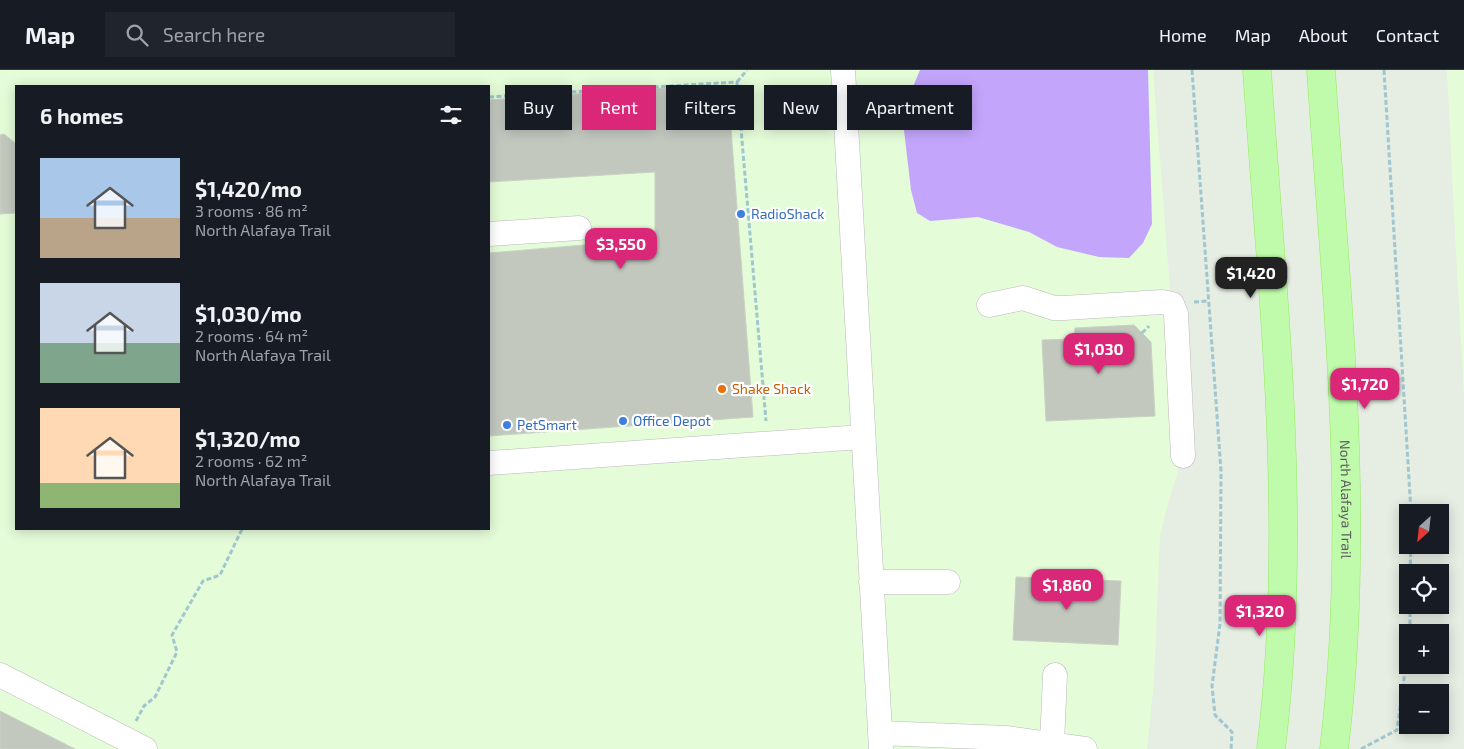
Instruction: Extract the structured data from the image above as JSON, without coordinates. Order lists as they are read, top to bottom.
{
  "streets": {
    "main road": ["North Alafaya Trail"]
  },
  "places": [
    "RadioShack",
    "Shake Shack",
    "Office Depot",
    "PetSmart"
  ],
  "north": "bottom left",
  "page": {
    "header": "Map",
    "search": "Search here",
    "nav": [
      "Home",
      "Map",
      "About",
      "Contact"
    ],
    "chip": [
      "Buy",
      "Rent",
      "Filters",
      "New",
      "Apartment"
    ],
    "heading": "6 homes",
    "list": [
      {
        "name": "$1,420/mo",
        "note": "3 rooms · 86 m² · North Alafaya Trail"
      },
      {
        "name": "$1,030/mo",
        "note": "2 rooms · 64 m² · North Alafaya Trail"
      },
      {
        "name": "$1,320/mo",
        "note": "2 rooms · 62 m² · North Alafaya Trail"
      }
    ],
    "price": [
      "$3,550",
      "$1,420",
      "$1,030",
      "$1,720",
      "$1,860",
      "$1,320"
    ],
    "map_buttons": ["+", "−"]
  }
}
